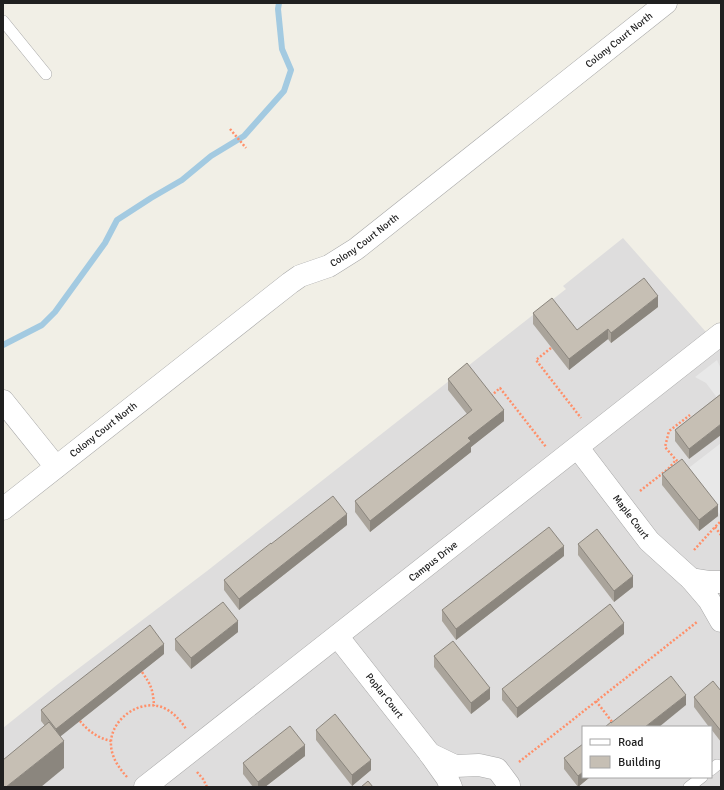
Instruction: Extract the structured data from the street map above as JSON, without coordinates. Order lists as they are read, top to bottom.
{
  "streets": {
    "street": [
      "Colony Court North",
      "Maple Court",
      "Campus Drive",
      "Poplar Court"
    ]
  },
  "crossings": [
    ["Maple Court", "Campus Drive"],
    ["Campus Drive", "Poplar Court"]
  ],
  "legend": ["Road", "Building"]
}
